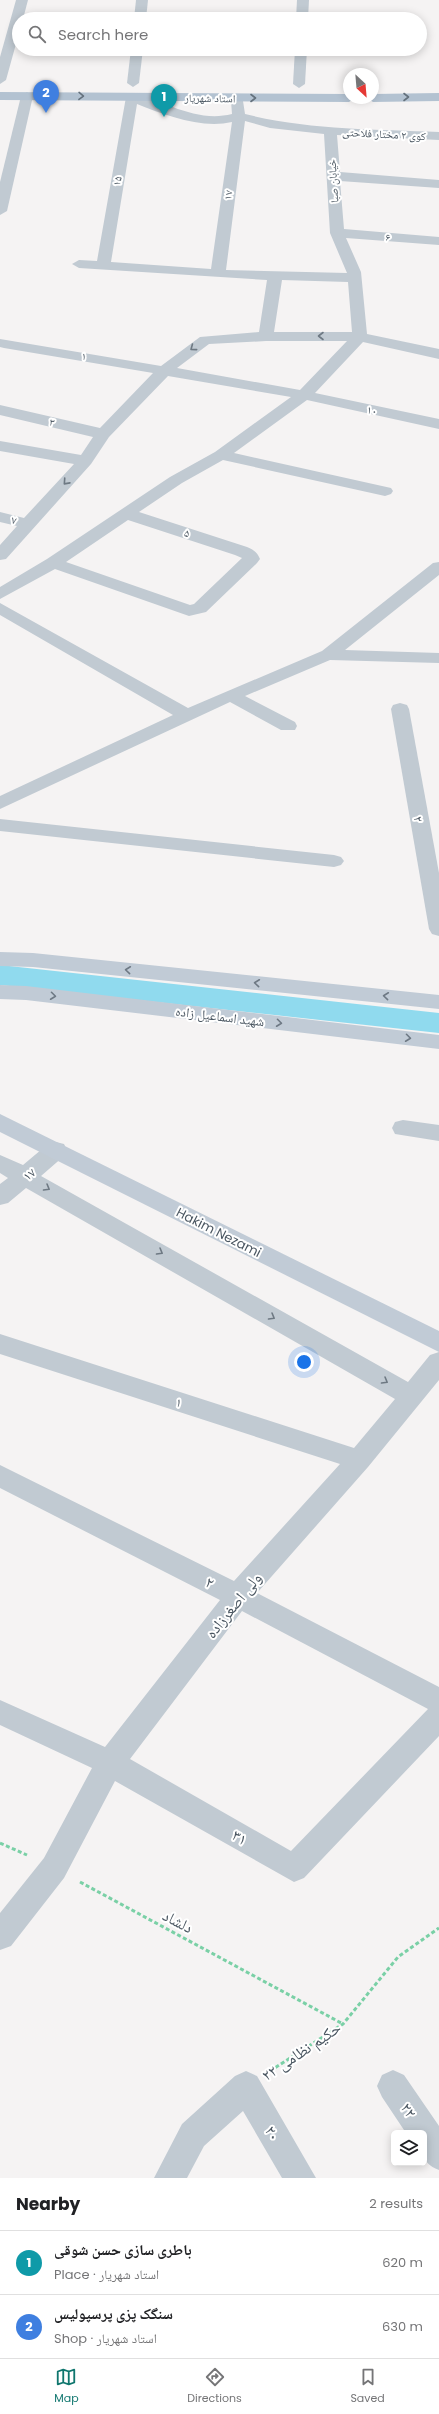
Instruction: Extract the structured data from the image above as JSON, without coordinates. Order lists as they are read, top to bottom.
{
  "streets": {
    "main road": ["استاد شهریار"],
    "street": [
      "کوی ۲ مختار فلاحتی",
      "۱۵",
      "خیابان صبا",
      "۱۷",
      "۶",
      "۱",
      "۱۰",
      "۳",
      "۷",
      "۵",
      "۲",
      "شهید اسماعیل زاده",
      "Hakim Nezami",
      "ولی اصغرزاده",
      "۳۱",
      "۲۲",
      "۲۰"
    ],
    "path": ["دلشاد", "۲۲ حکیم نظامی"]
  },
  "crossings": [
    ["استاد شهریار", "۱۵"],
    ["کوی ۲ مختار فلاحتی", "خیابان صبا"],
    ["خیابان صبا", "۶"],
    ["۱۷", "Hakim Nezami"],
    ["۱", "۱۰"],
    ["۱", "ولی اصغرزاده"],
    ["۲", "ولی اصغرزاده"],
    ["ولی اصغرزاده", "۳۱"],
    ["ولی اصغرزاده", "دلشاد"],
    ["دلشاد", "۲۲ حکیم نظامی"],
    ["۲۲ حکیم نظامی", "۲۰"]
  ],
  "one_way": ["استاد شهریار"],
  "north": "bottom right",
  "page": {
    "search": "Search here",
    "pins": ["2", "1"],
    "heading": ["Nearby", "2 results"],
    "list": [
      {
        "mark": "1",
        "name": "باطری سازی حسن شوقی",
        "note": "Place · استاد شهریار",
        "value": "620 m"
      },
      {
        "mark": "2",
        "name": "سنگک پزی پرسپولیس",
        "note": "Shop · استاد شهریار",
        "value": "630 m"
      }
    ],
    "nav": ["Map", "Directions", "Saved"]
  }
}
